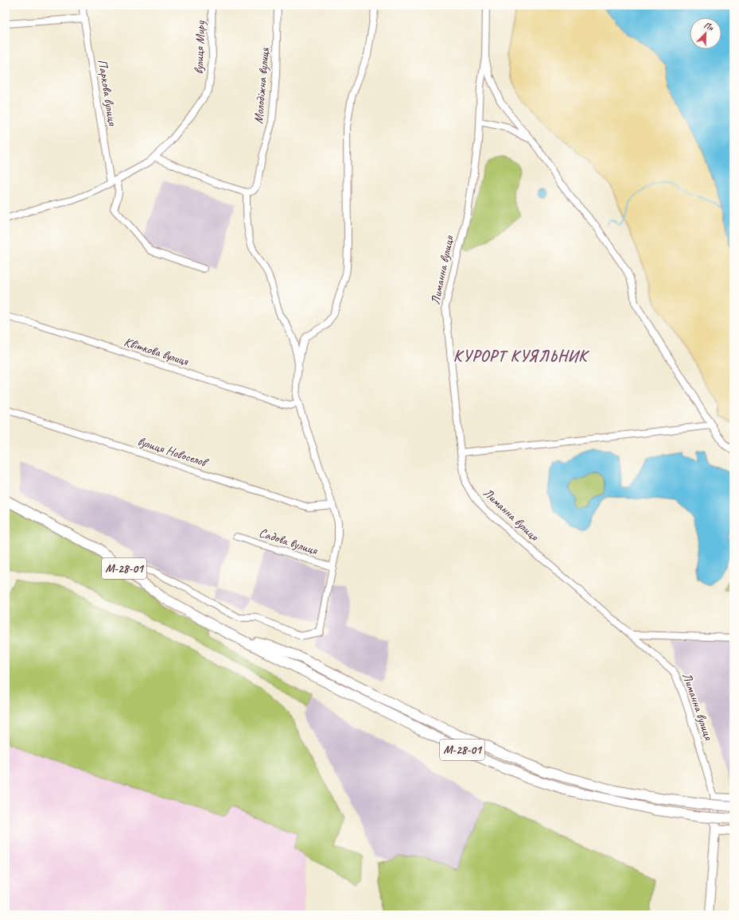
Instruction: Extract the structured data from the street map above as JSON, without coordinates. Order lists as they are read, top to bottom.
{
  "streets": {
    "highway": ["М-28-01"],
    "main road": ["Лиманна вулиця"],
    "street": [
      "вулиця Миру",
      "Молодіжна вулиця",
      "Паркова вулиця",
      "Квіткова вулиця",
      "вулиця Новоселов",
      "Садова вулиця"
    ]
  },
  "districts": ["КУРОРТ КУЯЛЬНИК"],
  "north": "top right"
}
